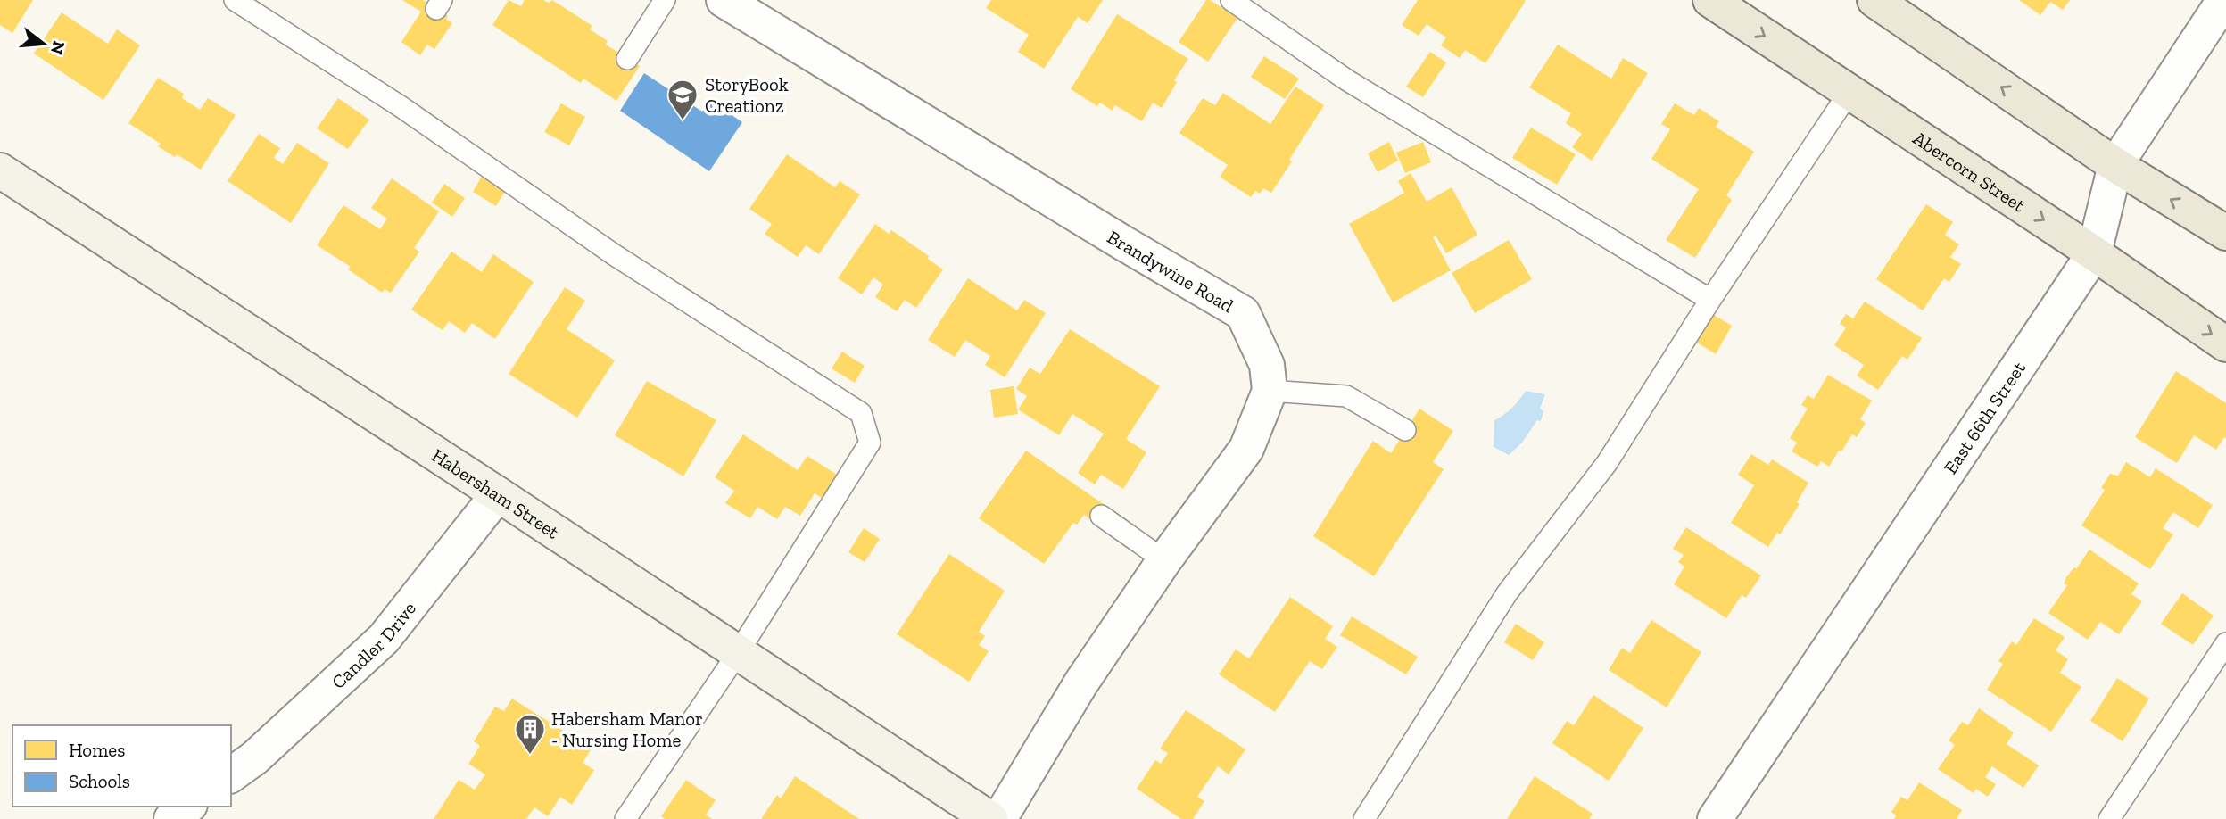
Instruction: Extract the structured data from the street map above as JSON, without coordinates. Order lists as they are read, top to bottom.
{
  "streets": {
    "main road": ["Abercorn Street"],
    "street": [
      "Brandywine Road",
      "East 66th Street",
      "Habersham Street",
      "Candler Drive"
    ]
  },
  "crossings": [
    ["Abercorn Street", "East 66th Street"],
    ["Habersham Street", "Candler Drive"]
  ],
  "places": {
    "school or university": ["StoryBook Creationz"],
    "building": ["Habersham Manor - Nursing Home"]
  },
  "legend": ["Homes", "Schools"],
  "north": "right"
}
